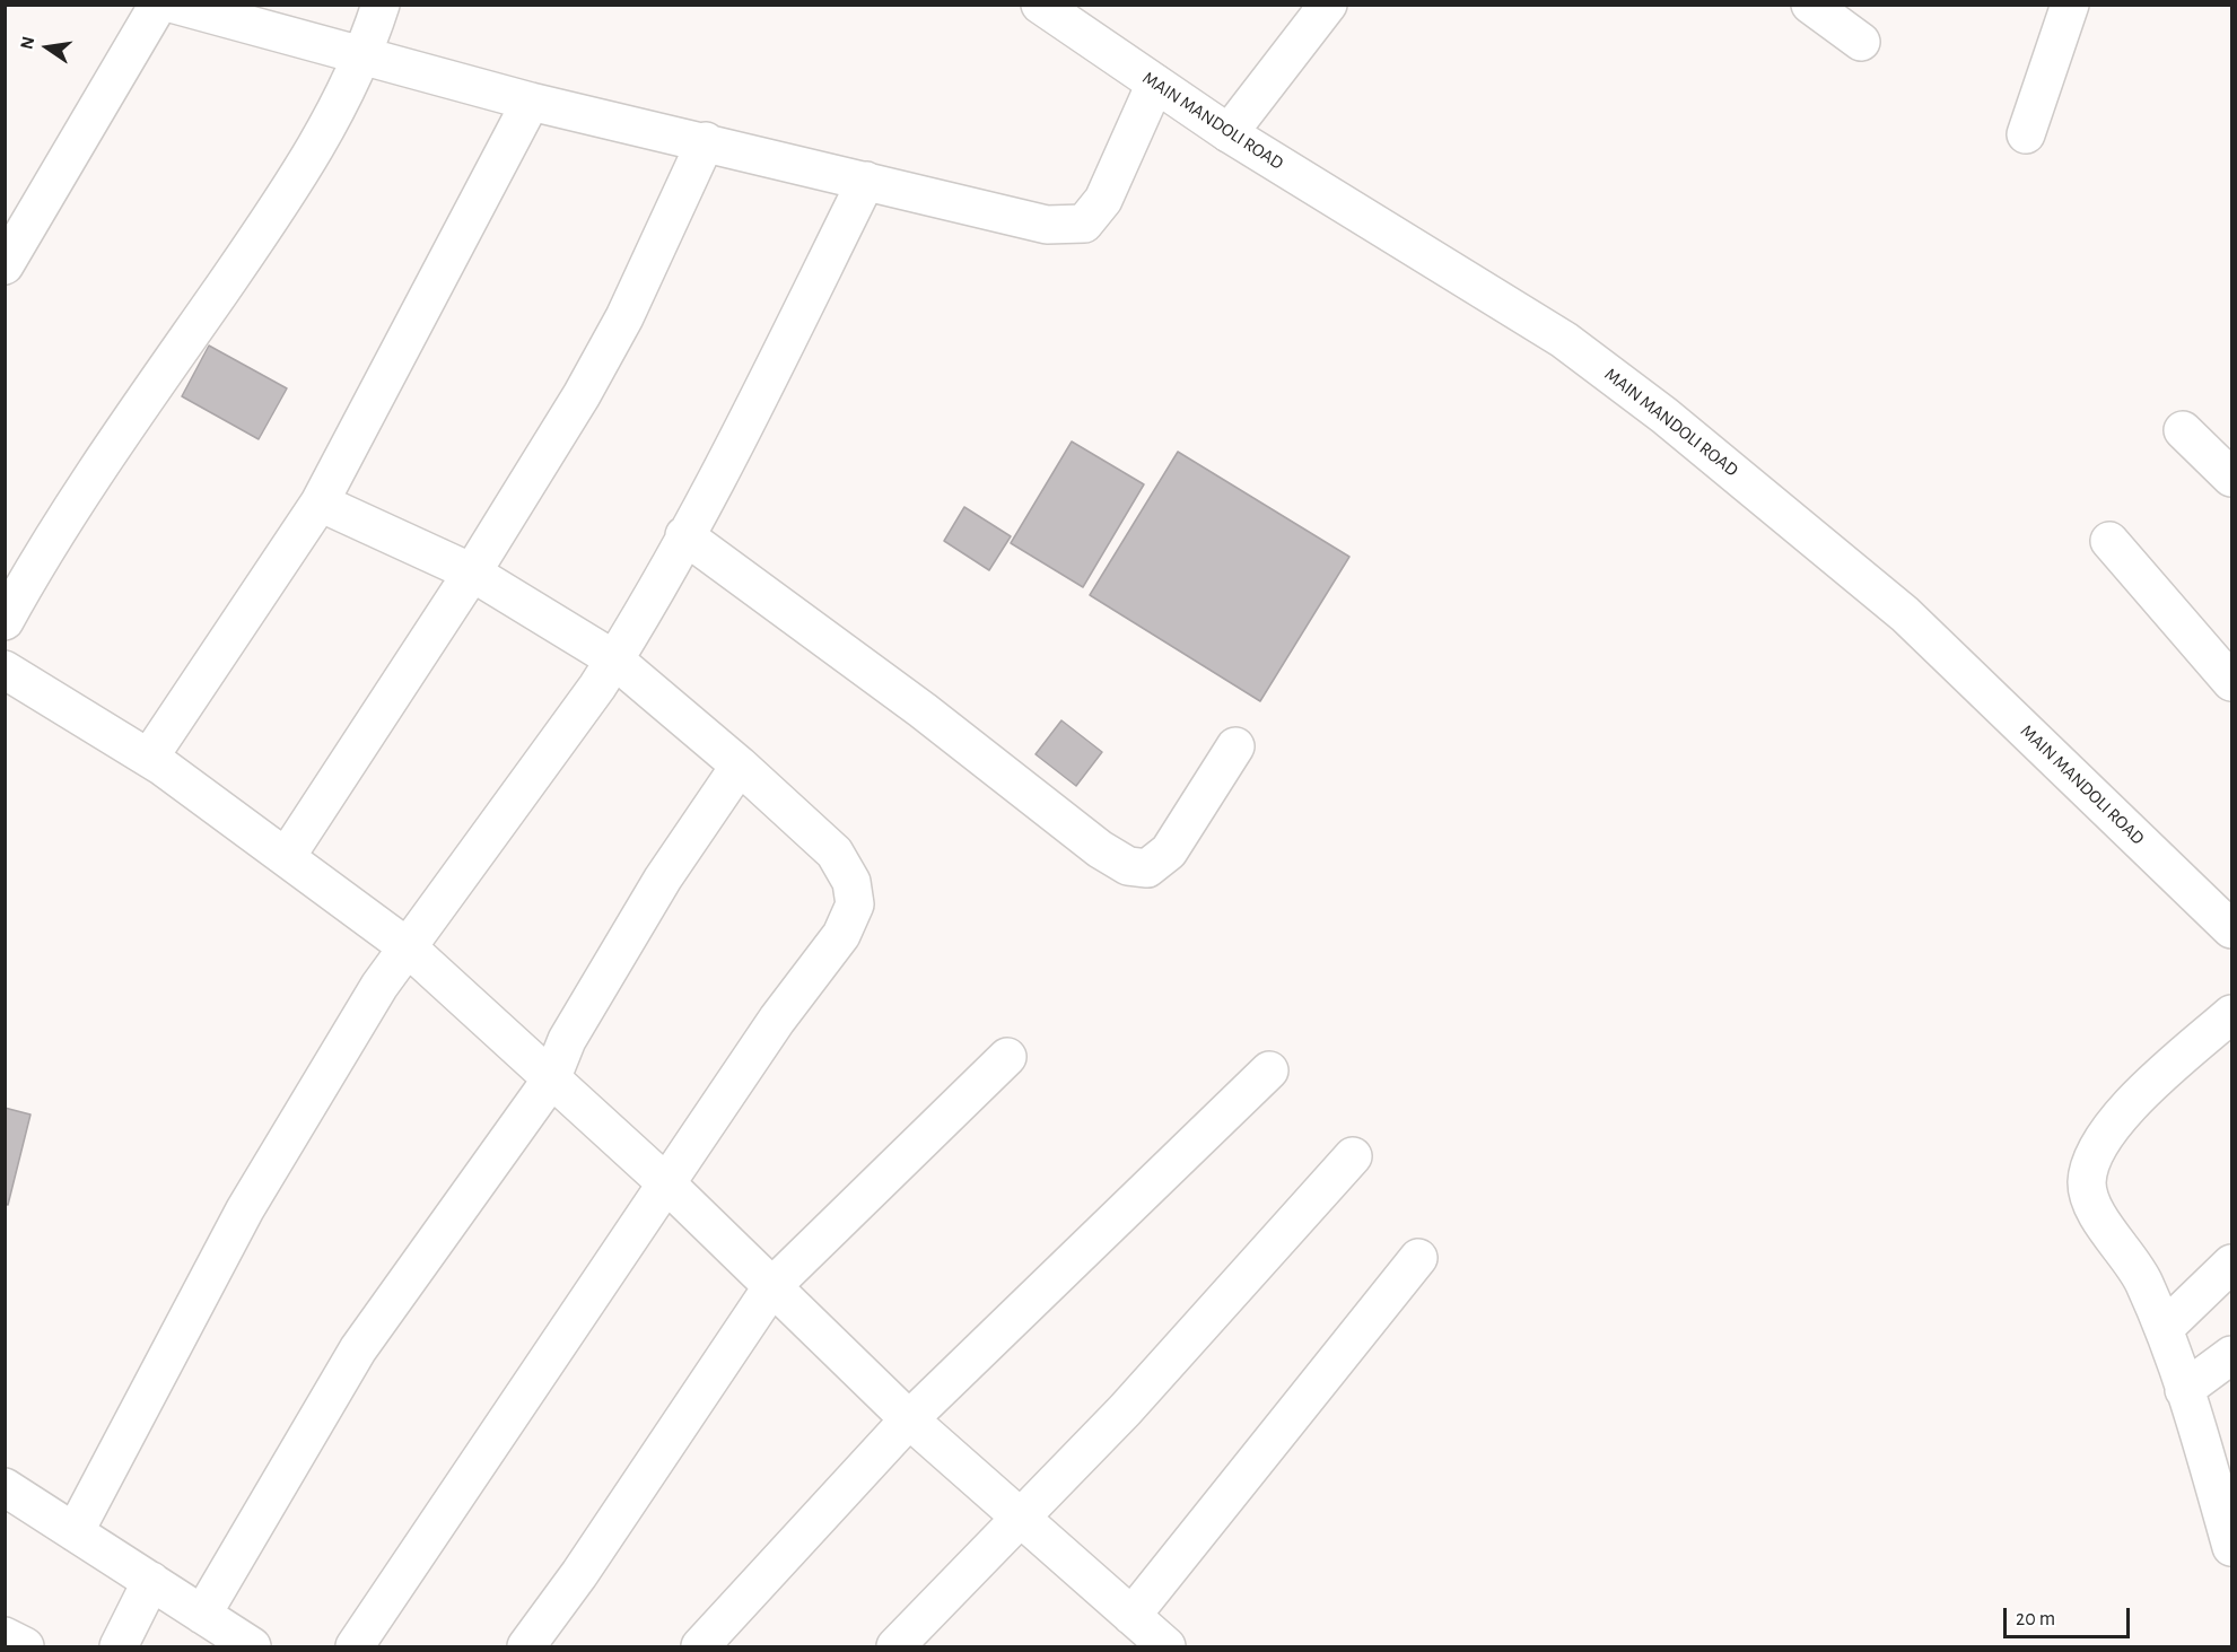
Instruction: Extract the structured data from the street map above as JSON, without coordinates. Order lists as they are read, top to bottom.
{
  "streets": {
    "street": ["MAIN MANDOLI ROAD"]
  },
  "scale_bar": "20 m",
  "north": "left"
}
